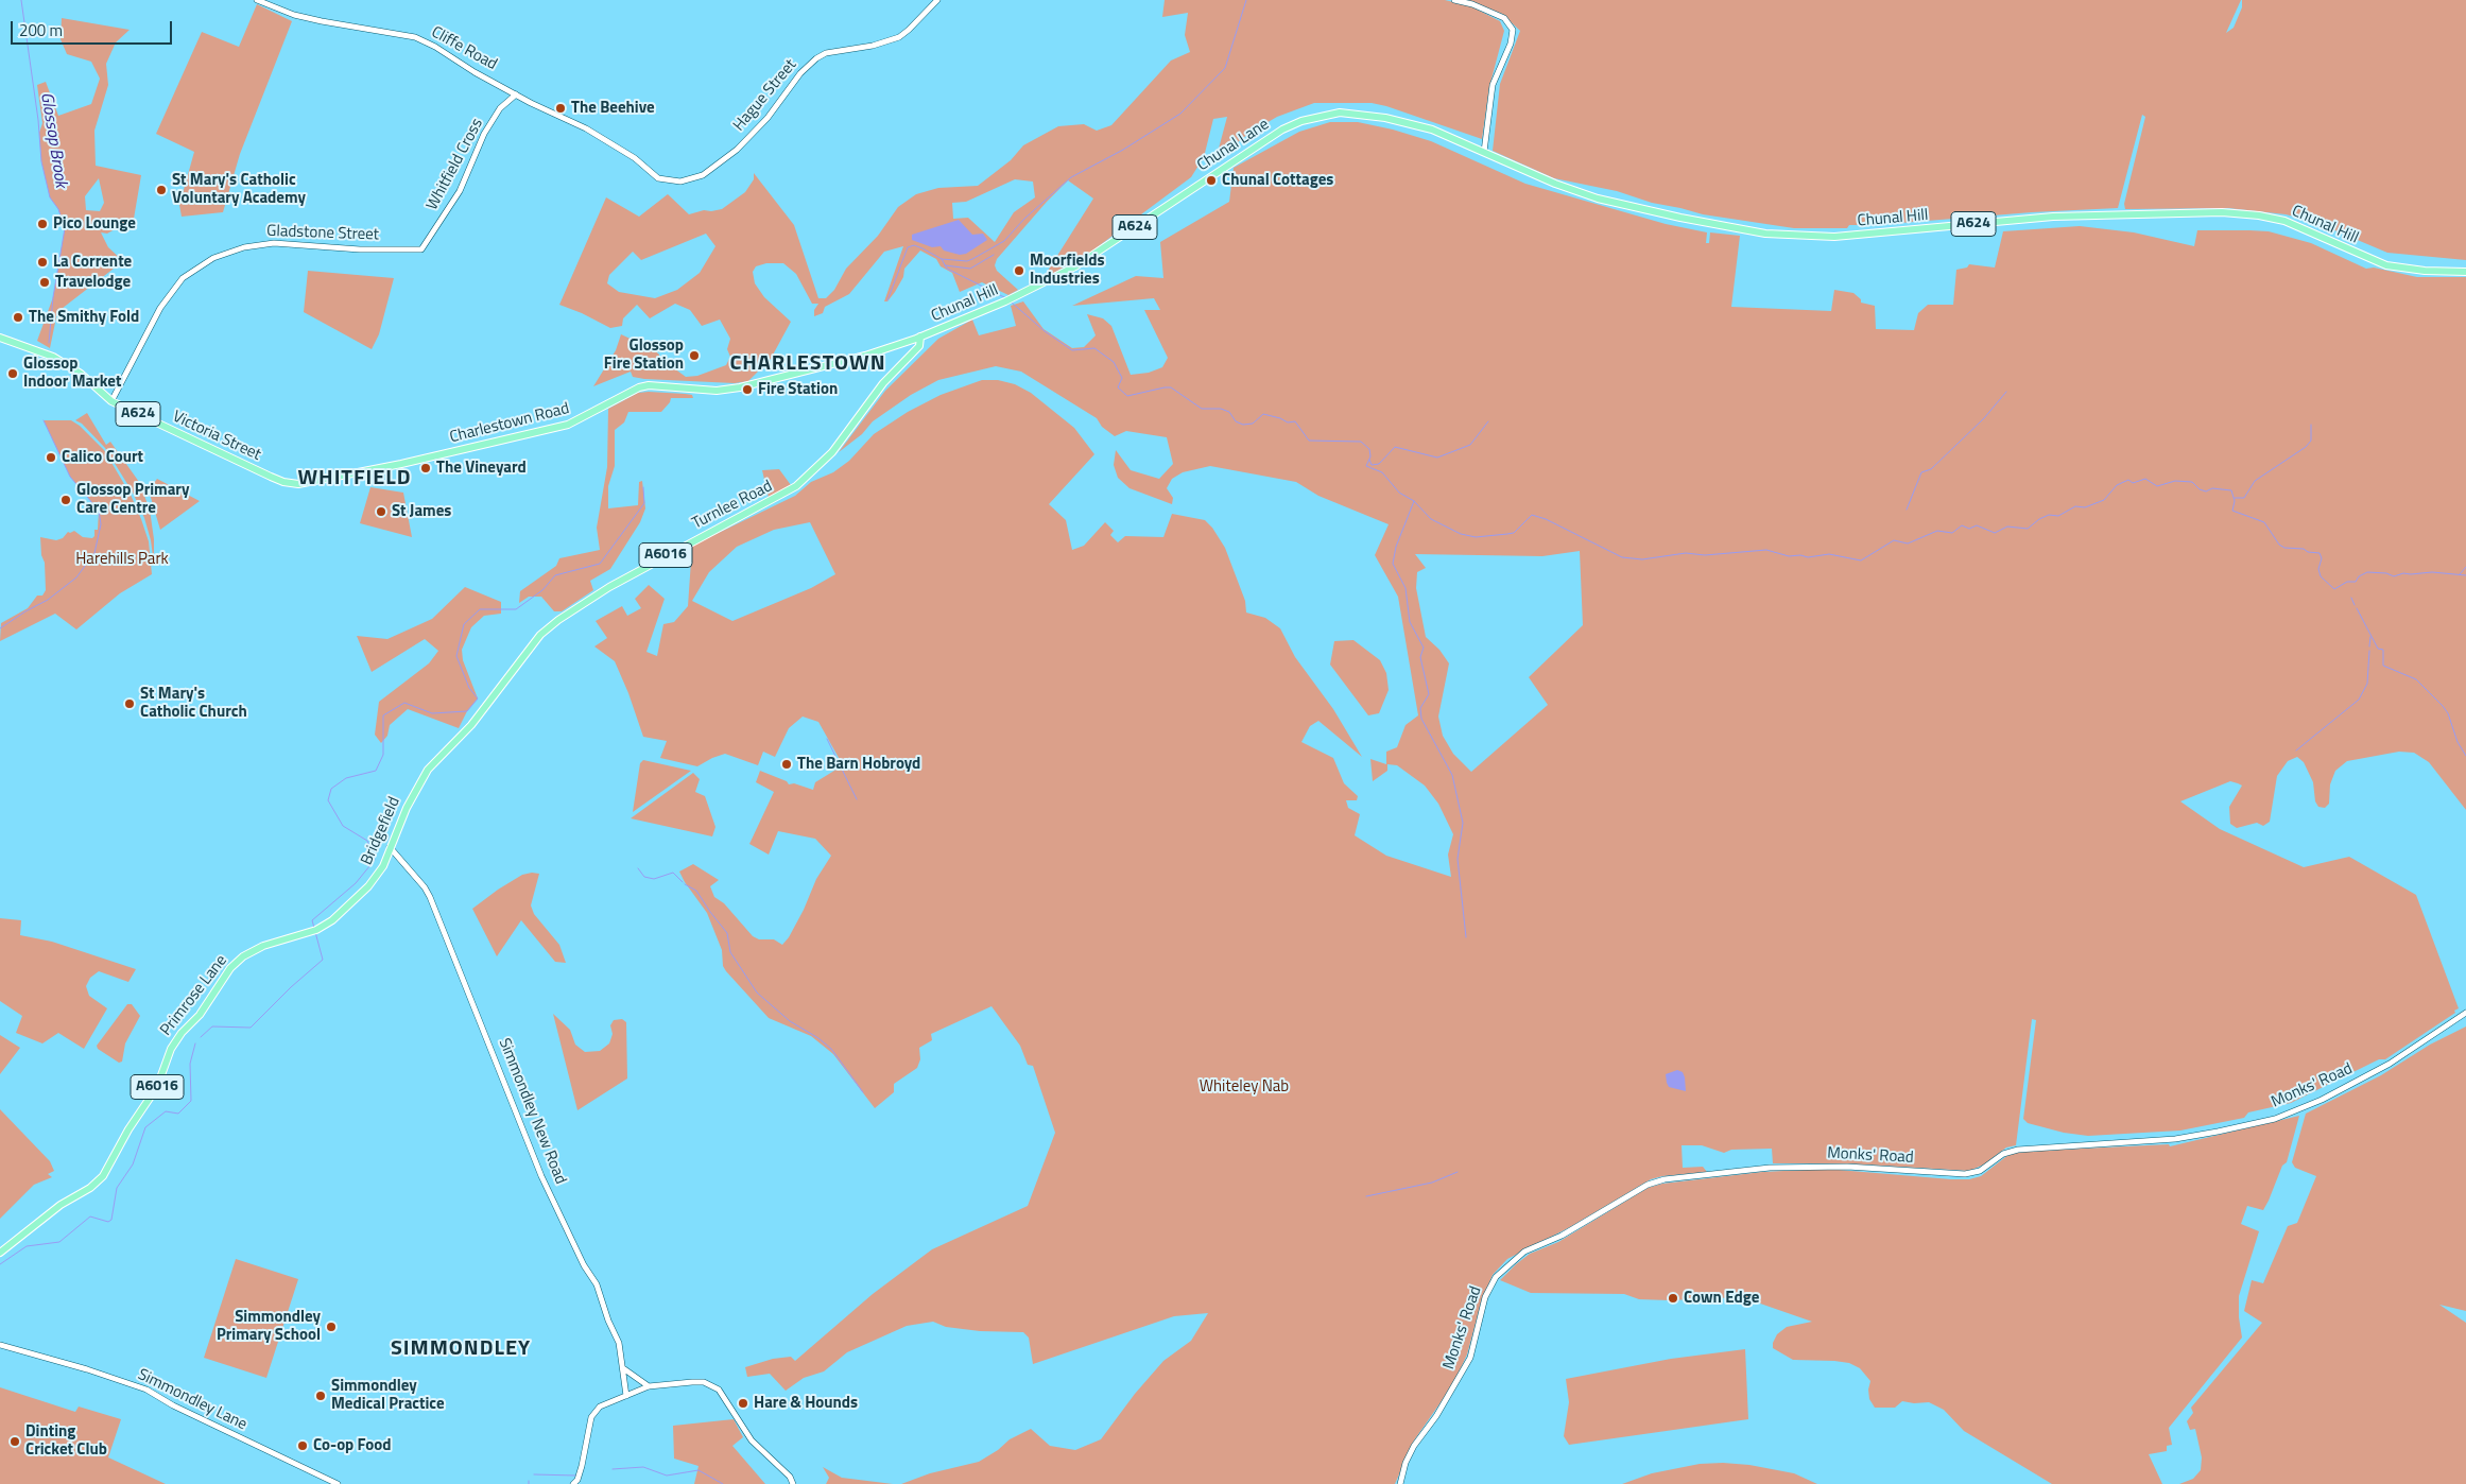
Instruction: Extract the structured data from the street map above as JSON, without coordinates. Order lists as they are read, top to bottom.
{
  "streets": {
    "main road": [
      "Chunal Lane",
      "Chunal Hill",
      "A624",
      "Charlestown Road",
      "Victoria Street",
      "Turnlee Road",
      "A6016",
      "Bridgefield",
      "Primrose Lane"
    ],
    "street": [
      "Cliffe Road",
      "Hague Street",
      "Whitfield Cross",
      "Gladstone Street",
      "Monks' Road",
      "Simmondley New Road",
      "Simmondley Lane"
    ]
  },
  "crossings": [
    ["Cliffe Road", "Hague Street"],
    ["Cliffe Road", "Whitfield Cross"],
    ["Chunal Lane", "Chunal Hill"],
    ["Whitfield Cross", "Gladstone Street"],
    ["Chunal Hill", "Charlestown Road"],
    ["Chunal Hill", "Turnlee Road"],
    ["Gladstone Street", "Victoria Street"],
    ["Charlestown Road", "Victoria Street"],
    ["Charlestown Road", "Turnlee Road"],
    ["Turnlee Road", "Bridgefield"],
    ["Bridgefield", "Primrose Lane"],
    ["Bridgefield", "Simmondley New Road"]
  ],
  "districts": ["CHARLESTOWN", "WHITFIELD", "SIMMONDLEY"],
  "water": ["Glossop Brook"],
  "parks": ["Harehills Park", "Whiteley Nab"],
  "places": [
    "The Beehive",
    "Chunal Cottages",
    "St Mary's Catholic Voluntary Academy",
    "Pico Lounge",
    "La Corrente",
    "Moorfields Industries",
    "Travelodge",
    "The Smithy Fold",
    "Glossop Fire Station",
    "Glossop Indoor Market",
    "Fire Station",
    "Calico Court",
    "The Vineyard",
    "Glossop Primary Care Centre",
    "St James",
    "St Mary's Catholic Church",
    "The Barn Hobroyd",
    "Cown Edge",
    "Simmondley Primary School",
    "Simmondley Medical Practice",
    "Hare & Hounds",
    "Dinting Cricket Club",
    "Co-op Food"
  ],
  "scale_bar": "200 m"
}
